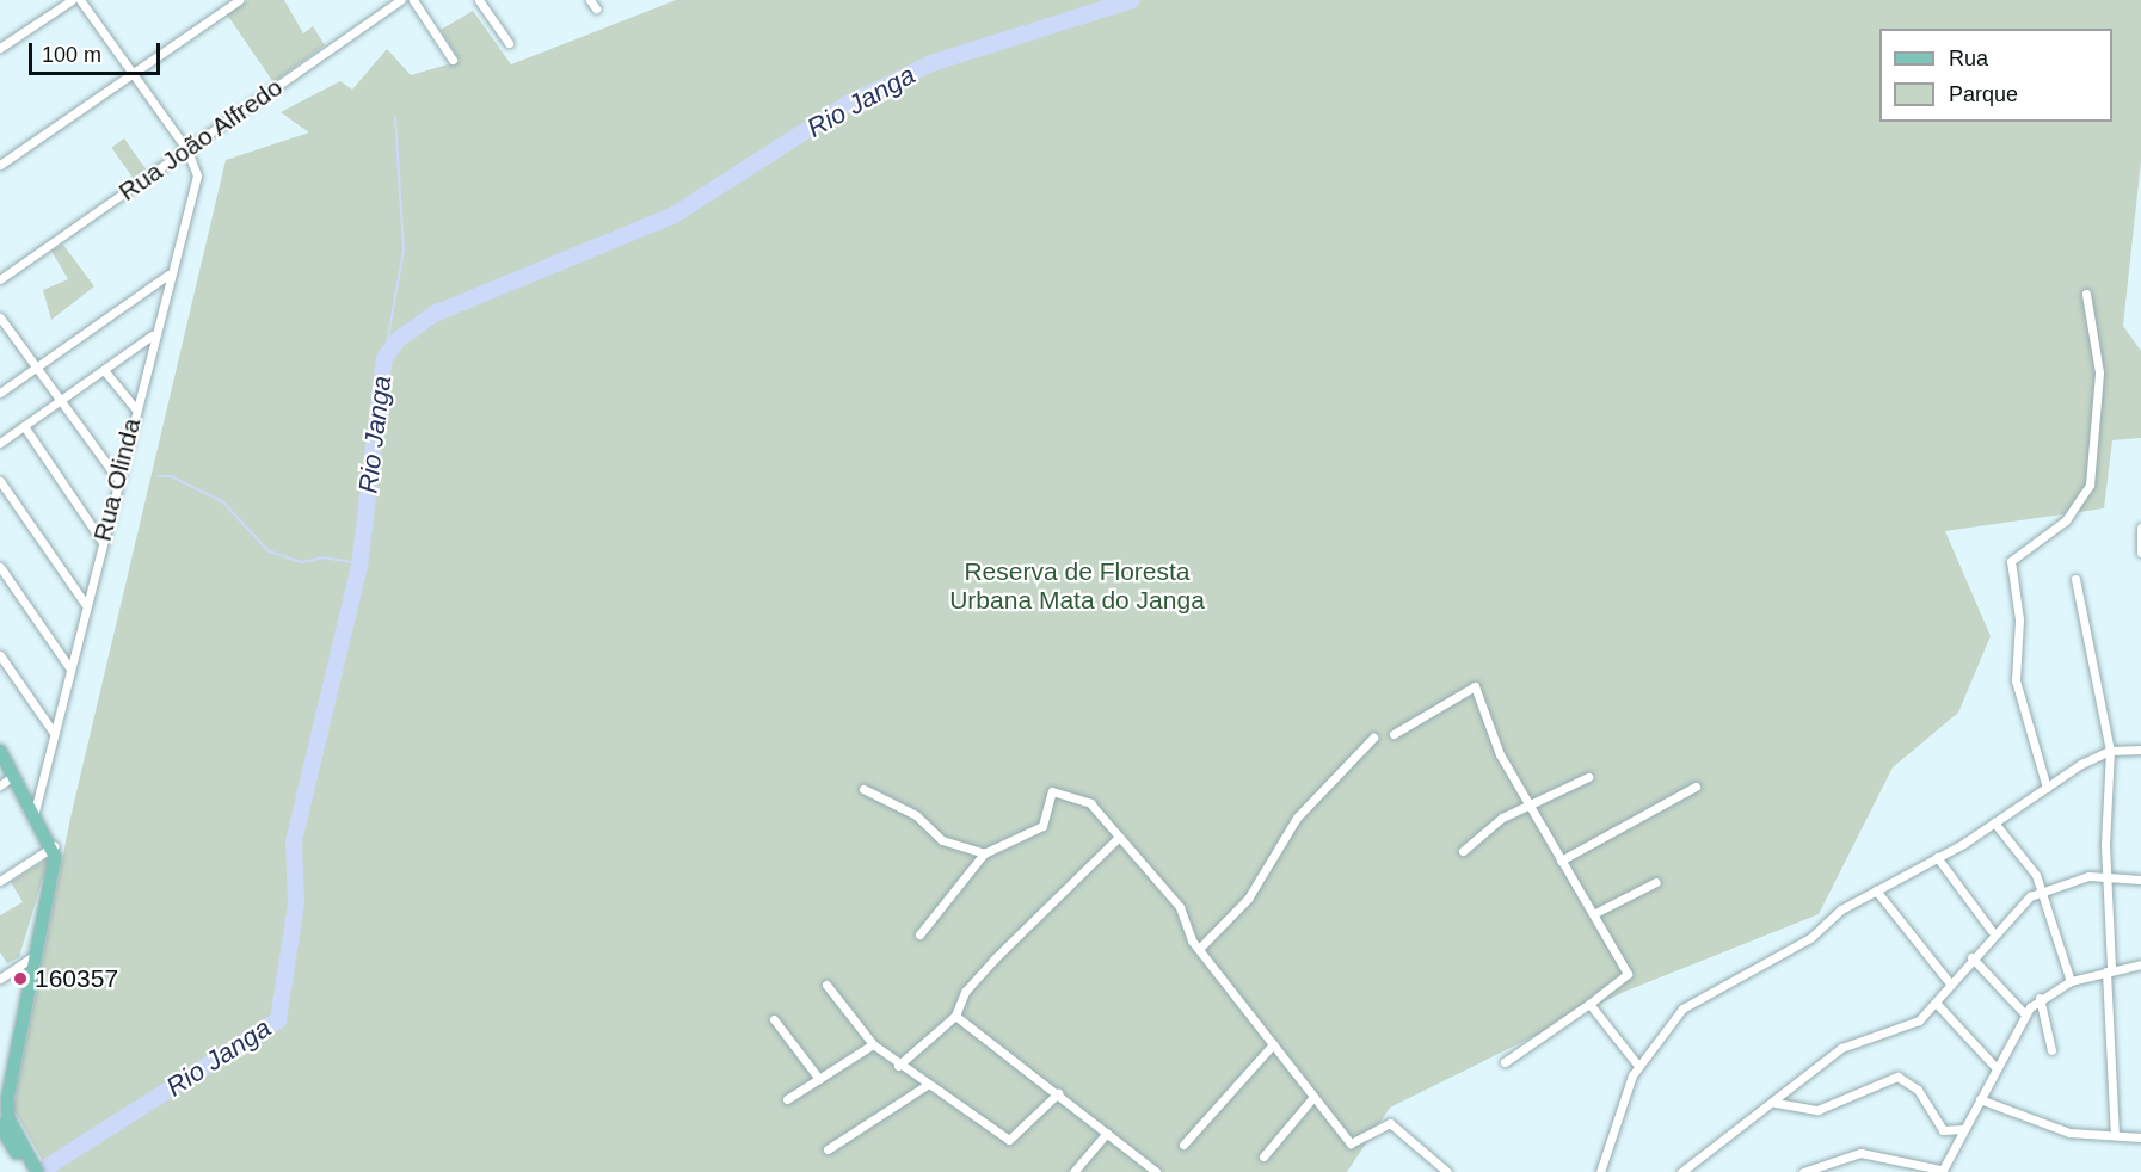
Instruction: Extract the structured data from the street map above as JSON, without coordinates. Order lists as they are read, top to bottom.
{
  "streets": {
    "street": ["Rua João Alfredo", "Rua Olinda"]
  },
  "crossings": [
    ["Rua João Alfredo", "Rua Olinda"]
  ],
  "water": ["Rio Janga"],
  "parks": ["Reserva de Floresta Urbana Mata do Janga"],
  "places": ["160357"],
  "legend": ["Rua", "Parque"],
  "scale_bar": "100 m"
}
